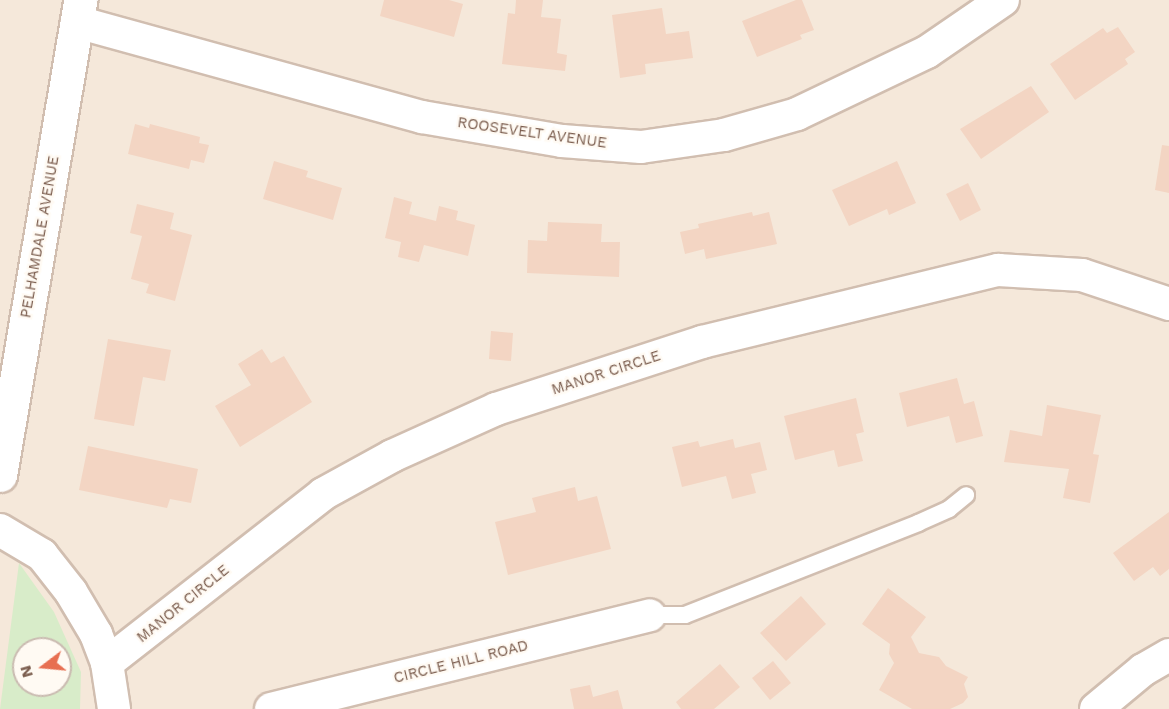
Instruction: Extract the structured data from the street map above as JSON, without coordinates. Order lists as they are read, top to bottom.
{
  "streets": {
    "street": [
      "ROOSEVELT AVENUE",
      "PELHAMDALE AVENUE",
      "MANOR CIRCLE",
      "CIRCLE HILL ROAD"
    ]
  },
  "crossings": [
    ["ROOSEVELT AVENUE", "PELHAMDALE AVENUE"]
  ],
  "north": "left"
}
